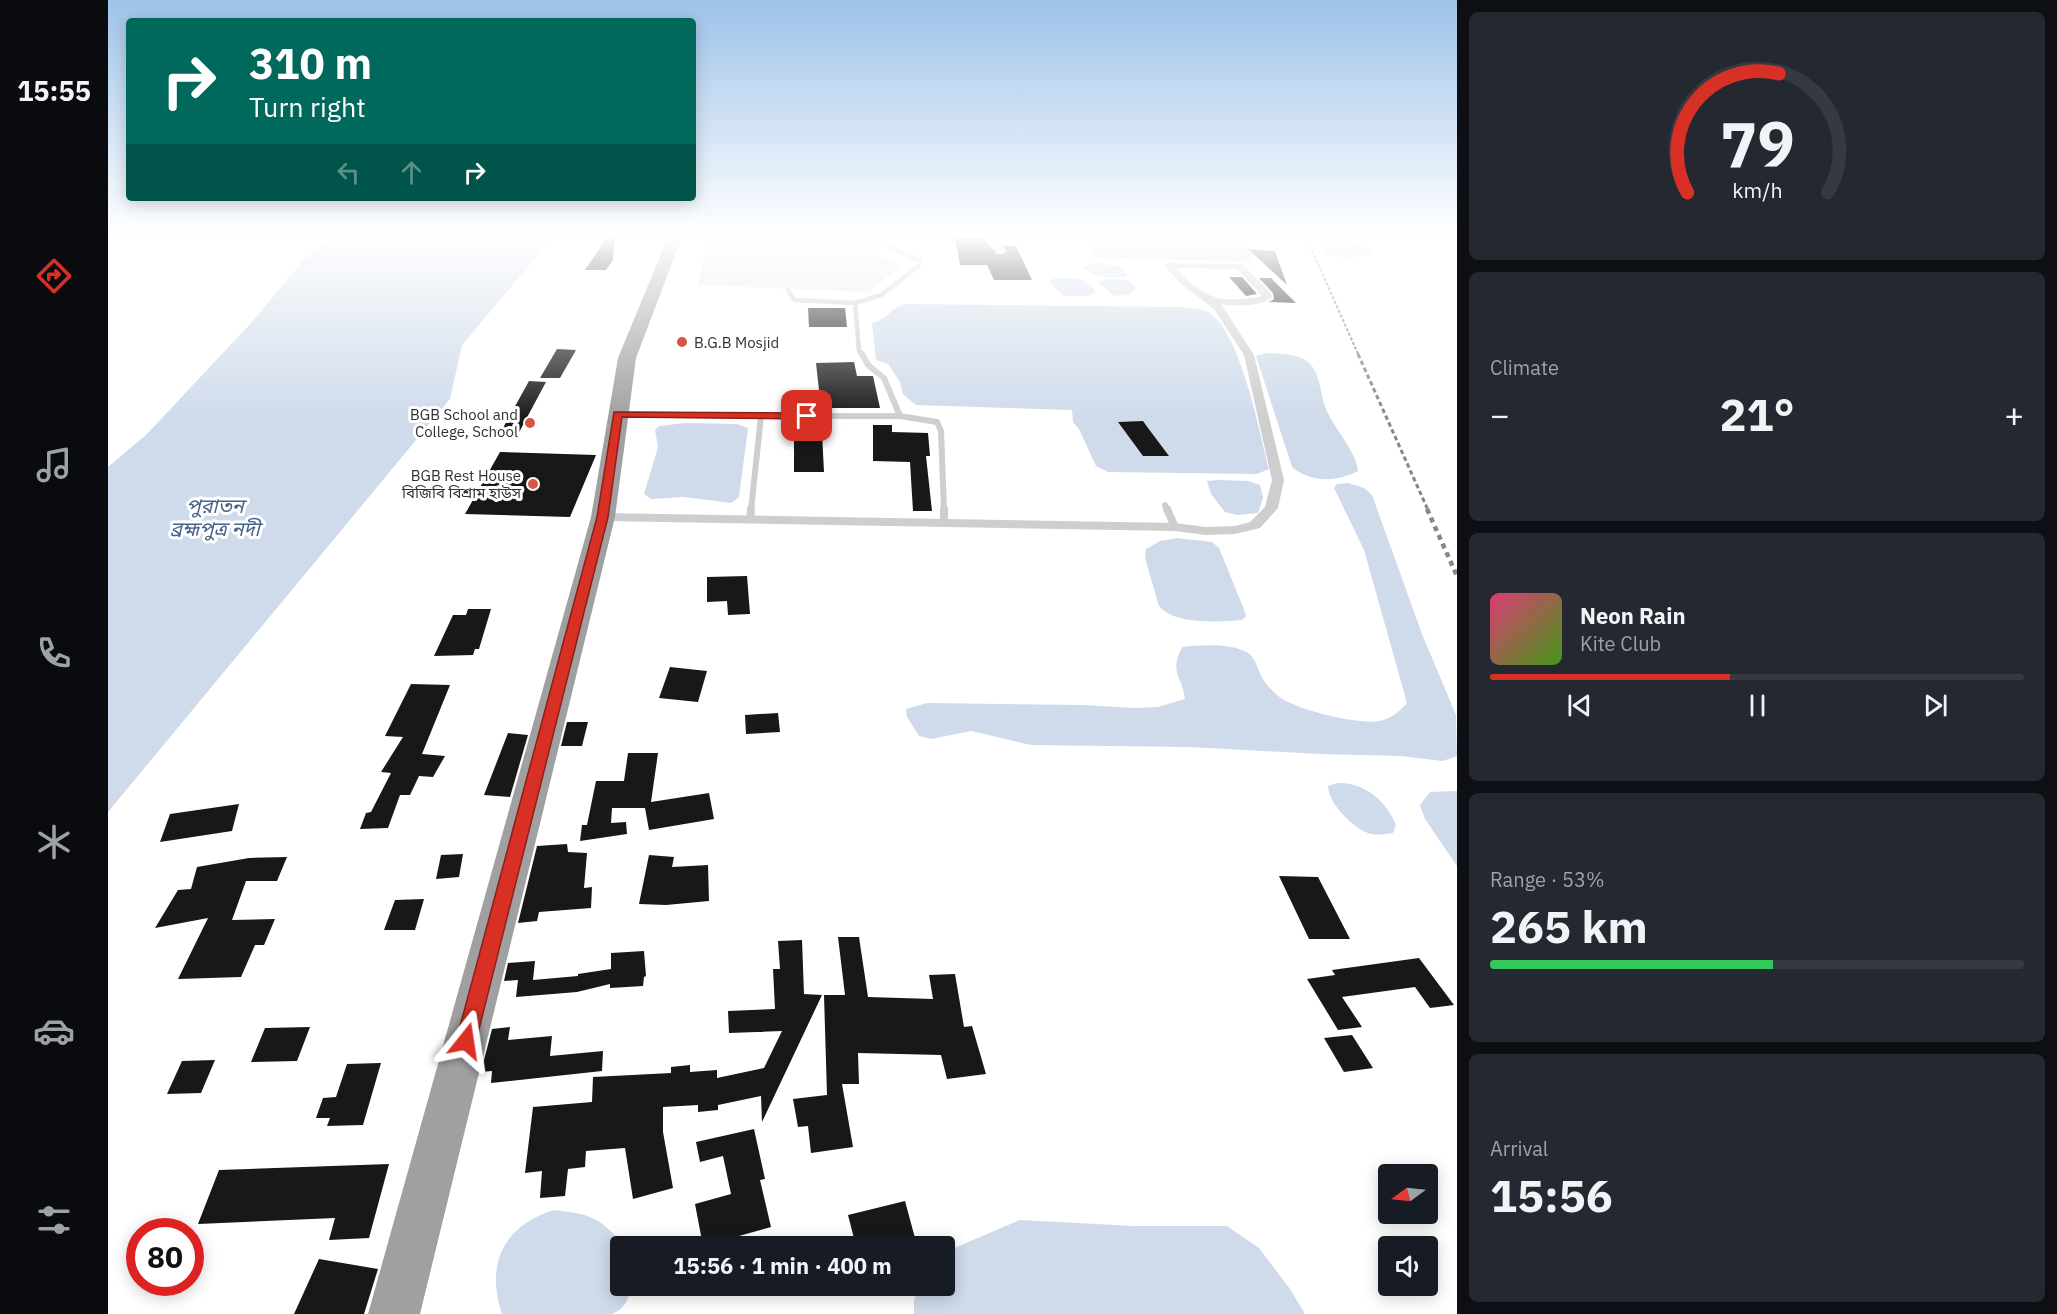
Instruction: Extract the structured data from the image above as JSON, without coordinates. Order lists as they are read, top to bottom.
{
  "water": ["পুরাতন ব্রহ্মপুত্র নদী"],
  "places": ["B.G.B Mosjid", "BGB School and College, School", "BGB Rest House বিজিবি বিশ্রাম হাউস"],
  "north": "left",
  "page": {
    "tabs": "15:55",
    "turn": ["310 m", "Turn right"],
    "tile": [
      "Climate",
      ["Range · 53%", "265 km"],
      ["Arrival", "15:56"]
    ],
    "heat": ["−", "21°", "+"],
    "song": ["Neon Rain", "Kite Club"],
    "limit": "80",
    "trip": "15:56 · 1 min · 400 m",
    "gauge": ["79", "km/h"]
  }
}
